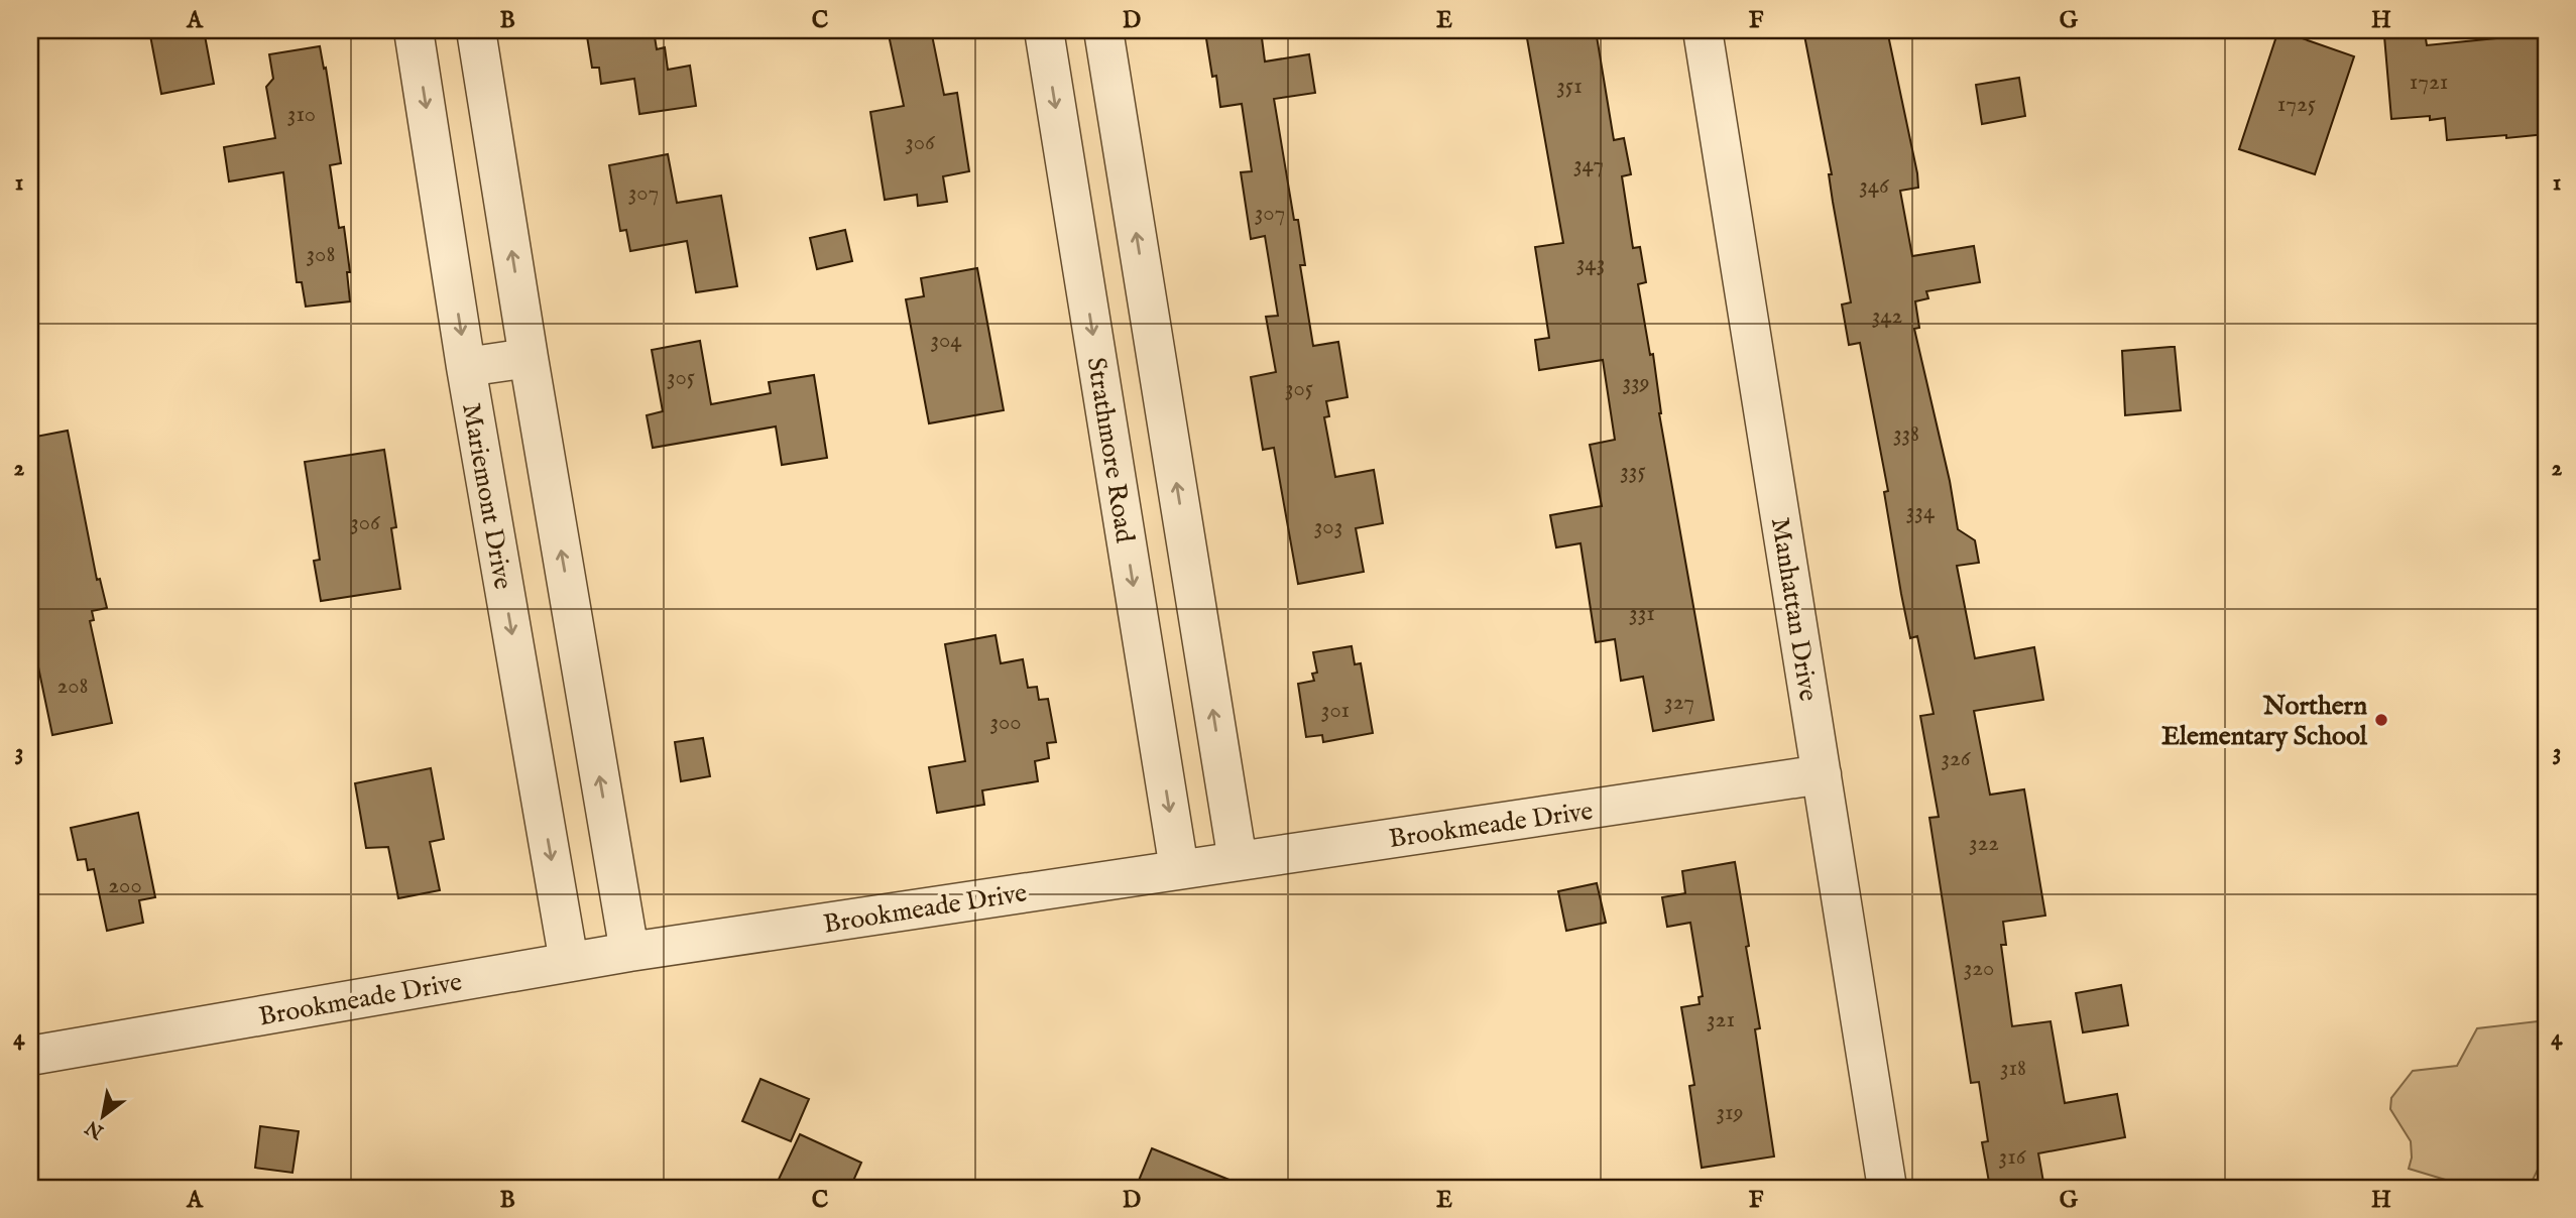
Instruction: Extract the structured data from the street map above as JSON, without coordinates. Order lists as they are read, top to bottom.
{
  "streets": {
    "street": [
      "Strathmore Road",
      "Mariemont Drive",
      "Manhattan Drive",
      "Brookmeade Drive"
    ]
  },
  "crossings": [
    ["Strathmore Road", "Brookmeade Drive"],
    ["Mariemont Drive", "Brookmeade Drive"],
    ["Manhattan Drive", "Brookmeade Drive"]
  ],
  "places": ["Northern Elementary School"],
  "house_numbers": [
    "1721",
    "351",
    "1725",
    "310",
    "306",
    "347",
    "346",
    "307",
    "307",
    "308",
    "343",
    "342",
    "304",
    "305",
    "339",
    "305",
    "338",
    "335",
    "334",
    "306",
    "303",
    "331",
    "208",
    "327",
    "301",
    "300",
    "326",
    "322",
    "200",
    "320",
    "321",
    "318",
    "319",
    "316"
  ],
  "north": "bottom left",
  "grid": {
    "columns": [
      "A",
      "B",
      "C",
      "D",
      "E",
      "F",
      "G",
      "H"
    ],
    "rows": [
      "1",
      "2",
      "3",
      "4"
    ]
  }
}
